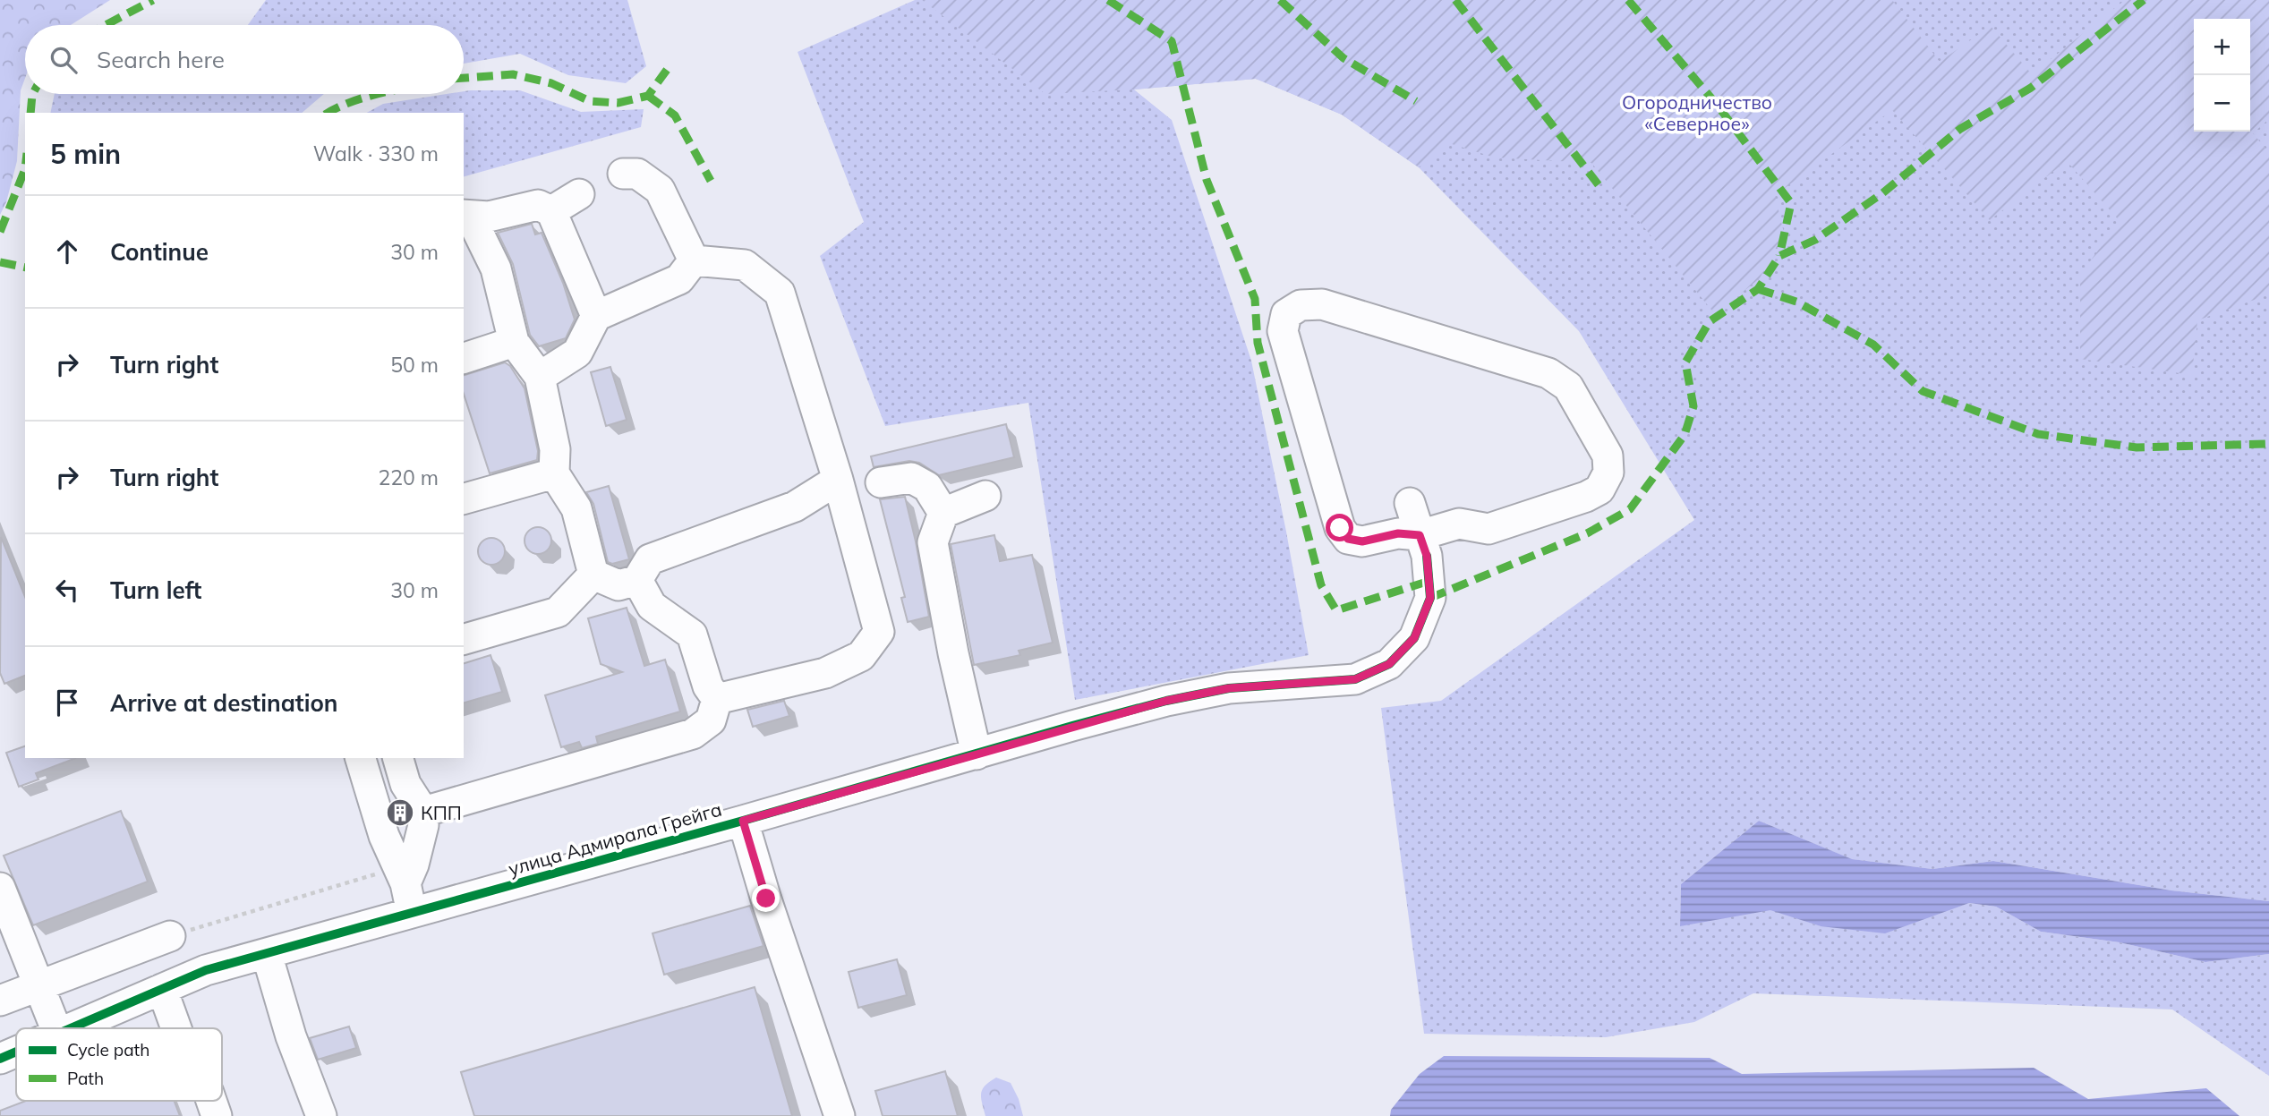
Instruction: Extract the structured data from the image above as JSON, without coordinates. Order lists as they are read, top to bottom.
{
  "streets": {
    "street": ["улица Адмирала Грейга"]
  },
  "parks": ["Огородничество «Северное»"],
  "places": {
    "building": ["КПП"]
  },
  "legend": ["Cycle path", "Path"],
  "page": {
    "map_buttons": ["+", "−"],
    "search": "Search here",
    "heading": ["5 min", "Walk · 330 m"],
    "list": [
      ["Continue", "30 m"],
      ["Turn right", "50 m"],
      ["Turn right", "220 m"],
      ["Turn left", "30 m"],
      "Arrive at destination"
    ]
  }
}
